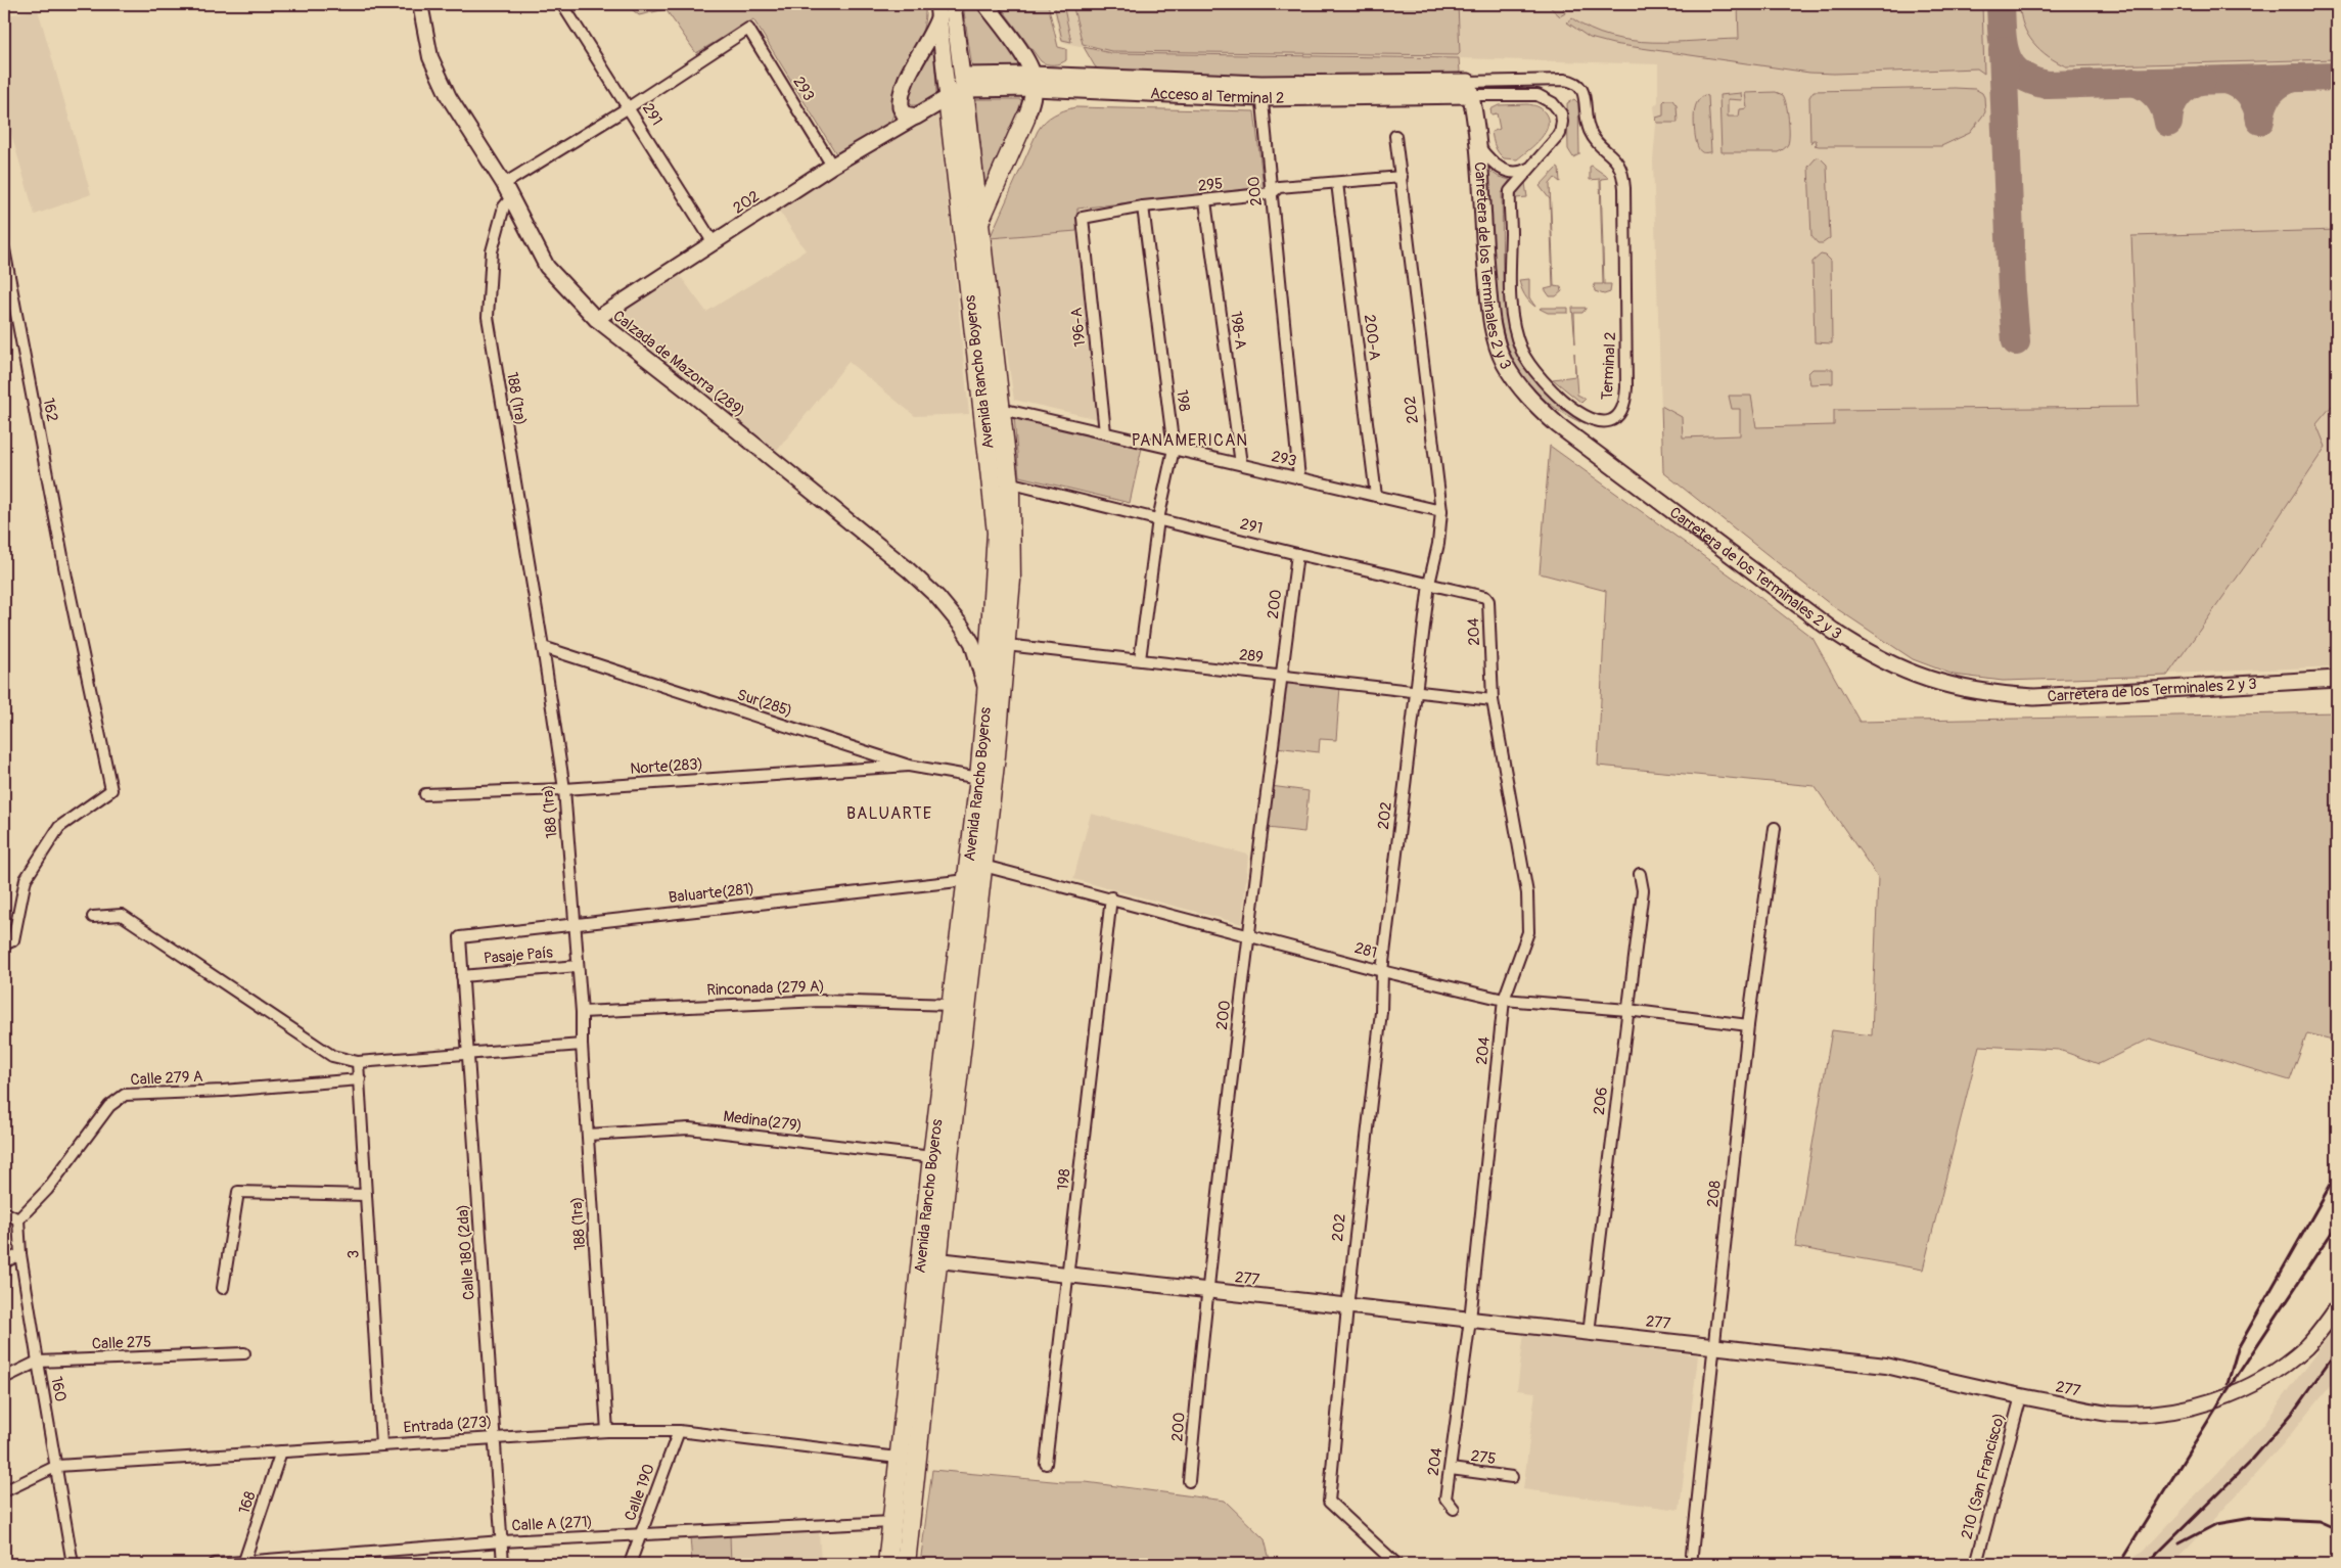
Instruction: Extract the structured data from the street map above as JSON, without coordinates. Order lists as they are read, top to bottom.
{
  "streets": {
    "highway": ["Avenida Rancho Boyeros"],
    "main road": ["Acceso al Terminal 2", "Carretera de los Terminales 2 y 3"],
    "street": [
      "293",
      "291",
      "295",
      "200",
      "202",
      "196-A",
      "198-A",
      "200-A",
      "Calzada de Mazorra (289)",
      "Terminal 2",
      "188 (1ra)",
      "198",
      "162",
      "204",
      "289",
      "Sur(285)",
      "Norte(283)",
      "Baluarte(281)",
      "281",
      "Pasaje País",
      "Rinconada (279 A)",
      "Calle 279 A",
      "206",
      "Medina(279)",
      "208",
      "Calle 180 (2da)",
      "3",
      "277",
      "Calle 275",
      "160",
      "Entrada (273)",
      "275",
      "210 (San Francisco)",
      "Calle 190",
      "168",
      "Calle A (271)"
    ]
  },
  "crossings": [
    ["293", "291"],
    ["293", "200"],
    ["293", "202"],
    ["293", "196-A"],
    ["293", "198-A"],
    ["293", "200-A"],
    ["293", "Avenida Rancho Boyeros"],
    ["293", "198"],
    ["Acceso al Terminal 2", "200"],
    ["Acceso al Terminal 2", "Carretera de los Terminales 2 y 3"],
    ["Acceso al Terminal 2", "Terminal 2"],
    ["Acceso al Terminal 2", "Avenida Rancho Boyeros"],
    ["291", "200"],
    ["291", "202"],
    ["291", "Avenida Rancho Boyeros"],
    ["291", "198"],
    ["291", "204"],
    ["295", "200"],
    ["295", "202"],
    ["295", "196-A"],
    ["295", "198-A"],
    ["295", "200-A"],
    ["295", "198"],
    ["200", "289"],
    ["200", "281"],
    ["200", "277"],
    ["202", "Calzada de Mazorra (289)"],
    ["202", "289"],
    ["202", "281"],
    ["202", "277"],
    ["Carretera de los Terminales 2 y 3", "Terminal 2"],
    ["Calzada de Mazorra (289)", "Avenida Rancho Boyeros"],
    ["Calzada de Mazorra (289)", "188 (1ra)"],
    ["Avenida Rancho Boyeros", "289"],
    ["Avenida Rancho Boyeros", "Sur(285)"],
    ["Avenida Rancho Boyeros", "Baluarte(281)"],
    ["Avenida Rancho Boyeros", "281"],
    ["Avenida Rancho Boyeros", "Rinconada (279 A)"],
    ["Avenida Rancho Boyeros", "Medina(279)"],
    ["Avenida Rancho Boyeros", "277"],
    ["Avenida Rancho Boyeros", "Entrada (273)"],
    ["Avenida Rancho Boyeros", "Calle A (271)"],
    ["188 (1ra)", "Sur(285)"],
    ["188 (1ra)", "Norte(283)"],
    ["188 (1ra)", "Baluarte(281)"],
    ["188 (1ra)", "Pasaje País"],
    ["188 (1ra)", "Rinconada (279 A)"],
    ["188 (1ra)", "Medina(279)"],
    ["188 (1ra)", "Entrada (273)"],
    ["198", "289"],
    ["198", "281"],
    ["198", "277"],
    ["204", "289"],
    ["204", "281"],
    ["204", "277"],
    ["204", "275"],
    ["Sur(285)", "Norte(283)"],
    ["Baluarte(281)", "Calle 180 (2da)"],
    ["281", "206"],
    ["281", "208"],
    ["Pasaje País", "Calle 180 (2da)"],
    ["Calle 279 A", "3"],
    ["Calle 279 A", "160"],
    ["206", "277"],
    ["208", "277"],
    ["Calle 180 (2da)", "Entrada (273)"],
    ["Calle 180 (2da)", "Calle A (271)"],
    ["3", "Entrada (273)"],
    ["277", "210 (San Francisco)"],
    ["Calle 275", "160"],
    ["160", "Entrada (273)"],
    ["Entrada (273)", "Calle 190"],
    ["Entrada (273)", "168"],
    ["Calle 190", "Calle A (271)"],
    ["168", "Calle A (271)"]
  ],
  "districts": ["PANAMERICAN", "BALUARTE"]
}
